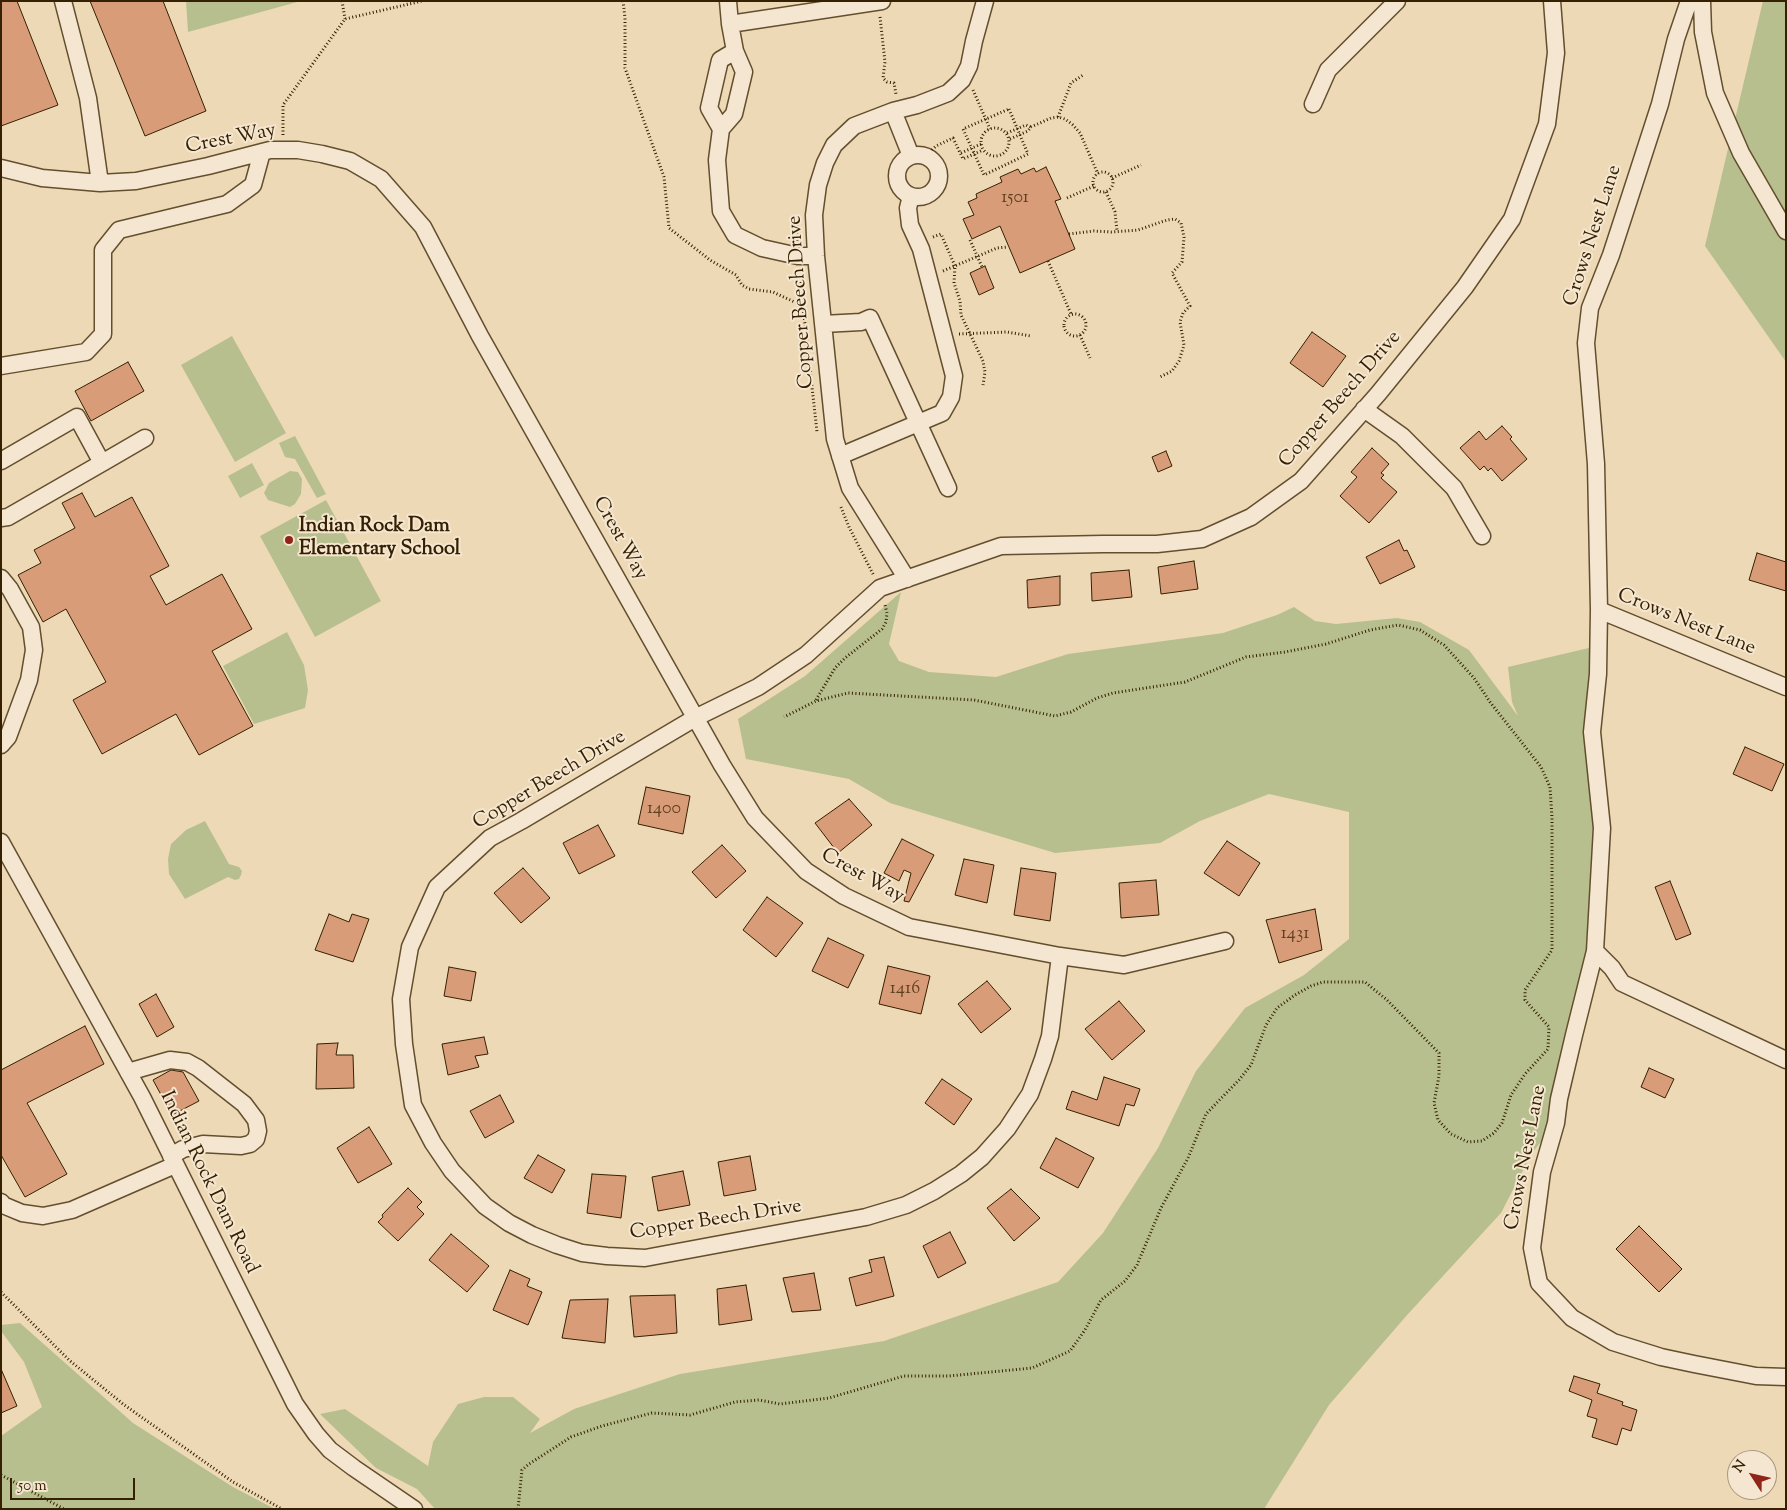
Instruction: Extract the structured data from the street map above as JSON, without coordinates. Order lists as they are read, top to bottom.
{
  "streets": {
    "street": [
      "Crest Way",
      "Crows Nest Lane",
      "Copper Beech Drive",
      "Indian Rock Dam Road"
    ]
  },
  "crossings": [
    ["Crest Way", "Copper Beech Drive"]
  ],
  "places": ["Indian Rock Dam Elementary School"],
  "house_numbers": [
    "1501",
    "1400",
    "1431",
    "1416"
  ],
  "scale_bar": "50 m",
  "north": "top left"
}
